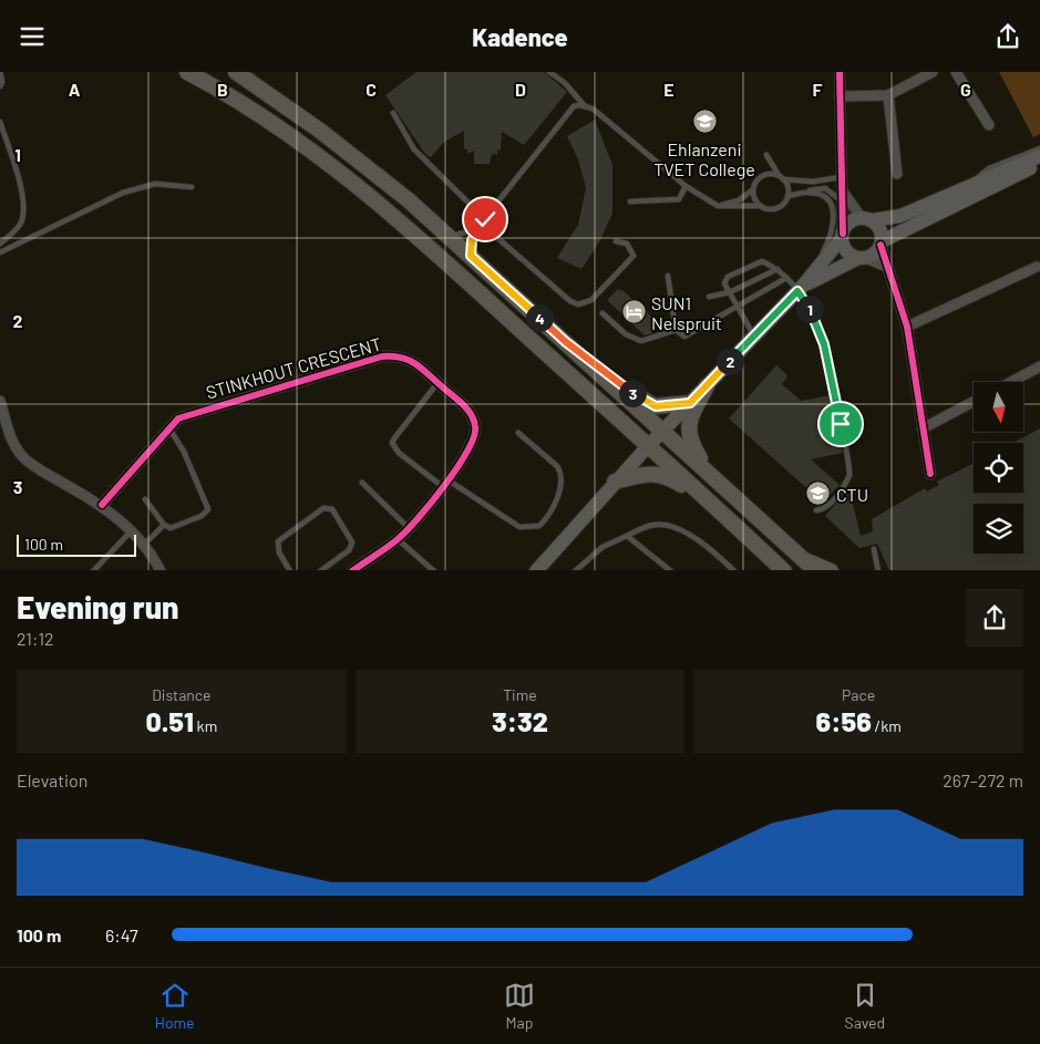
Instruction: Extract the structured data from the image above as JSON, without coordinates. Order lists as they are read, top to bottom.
{
  "streets": {
    "street": ["STINKHOUT CRESCENT"]
  },
  "places": {
    "school or university": ["Ehlanzeni TVET College", "CTU"],
    "hotel": ["SUN1 Nelspruit"]
  },
  "scale_bar": "100 m",
  "north": "bottom",
  "page": {
    "header": "Kadence",
    "pins": [
      "1",
      "4",
      "2",
      "3"
    ],
    "scale": "100 m",
    "heading": ["Evening run", "21:12"],
    "stats": [
      ["Distance", "0.51 km"],
      ["Time", "3:32"],
      ["Pace", "6:56 /km"]
    ],
    "chart": ["Elevation", "267–272 m"],
    "list": [
      {
        "name": "100 m",
        "note": "6:47"
      }
    ],
    "tabs": ["Home", "Map", "Saved"]
  },
  "grid": {
    "columns": [
      "A",
      "B",
      "C",
      "D",
      "E",
      "F",
      "G"
    ],
    "rows": ["1", "2", "3"]
  }
}
